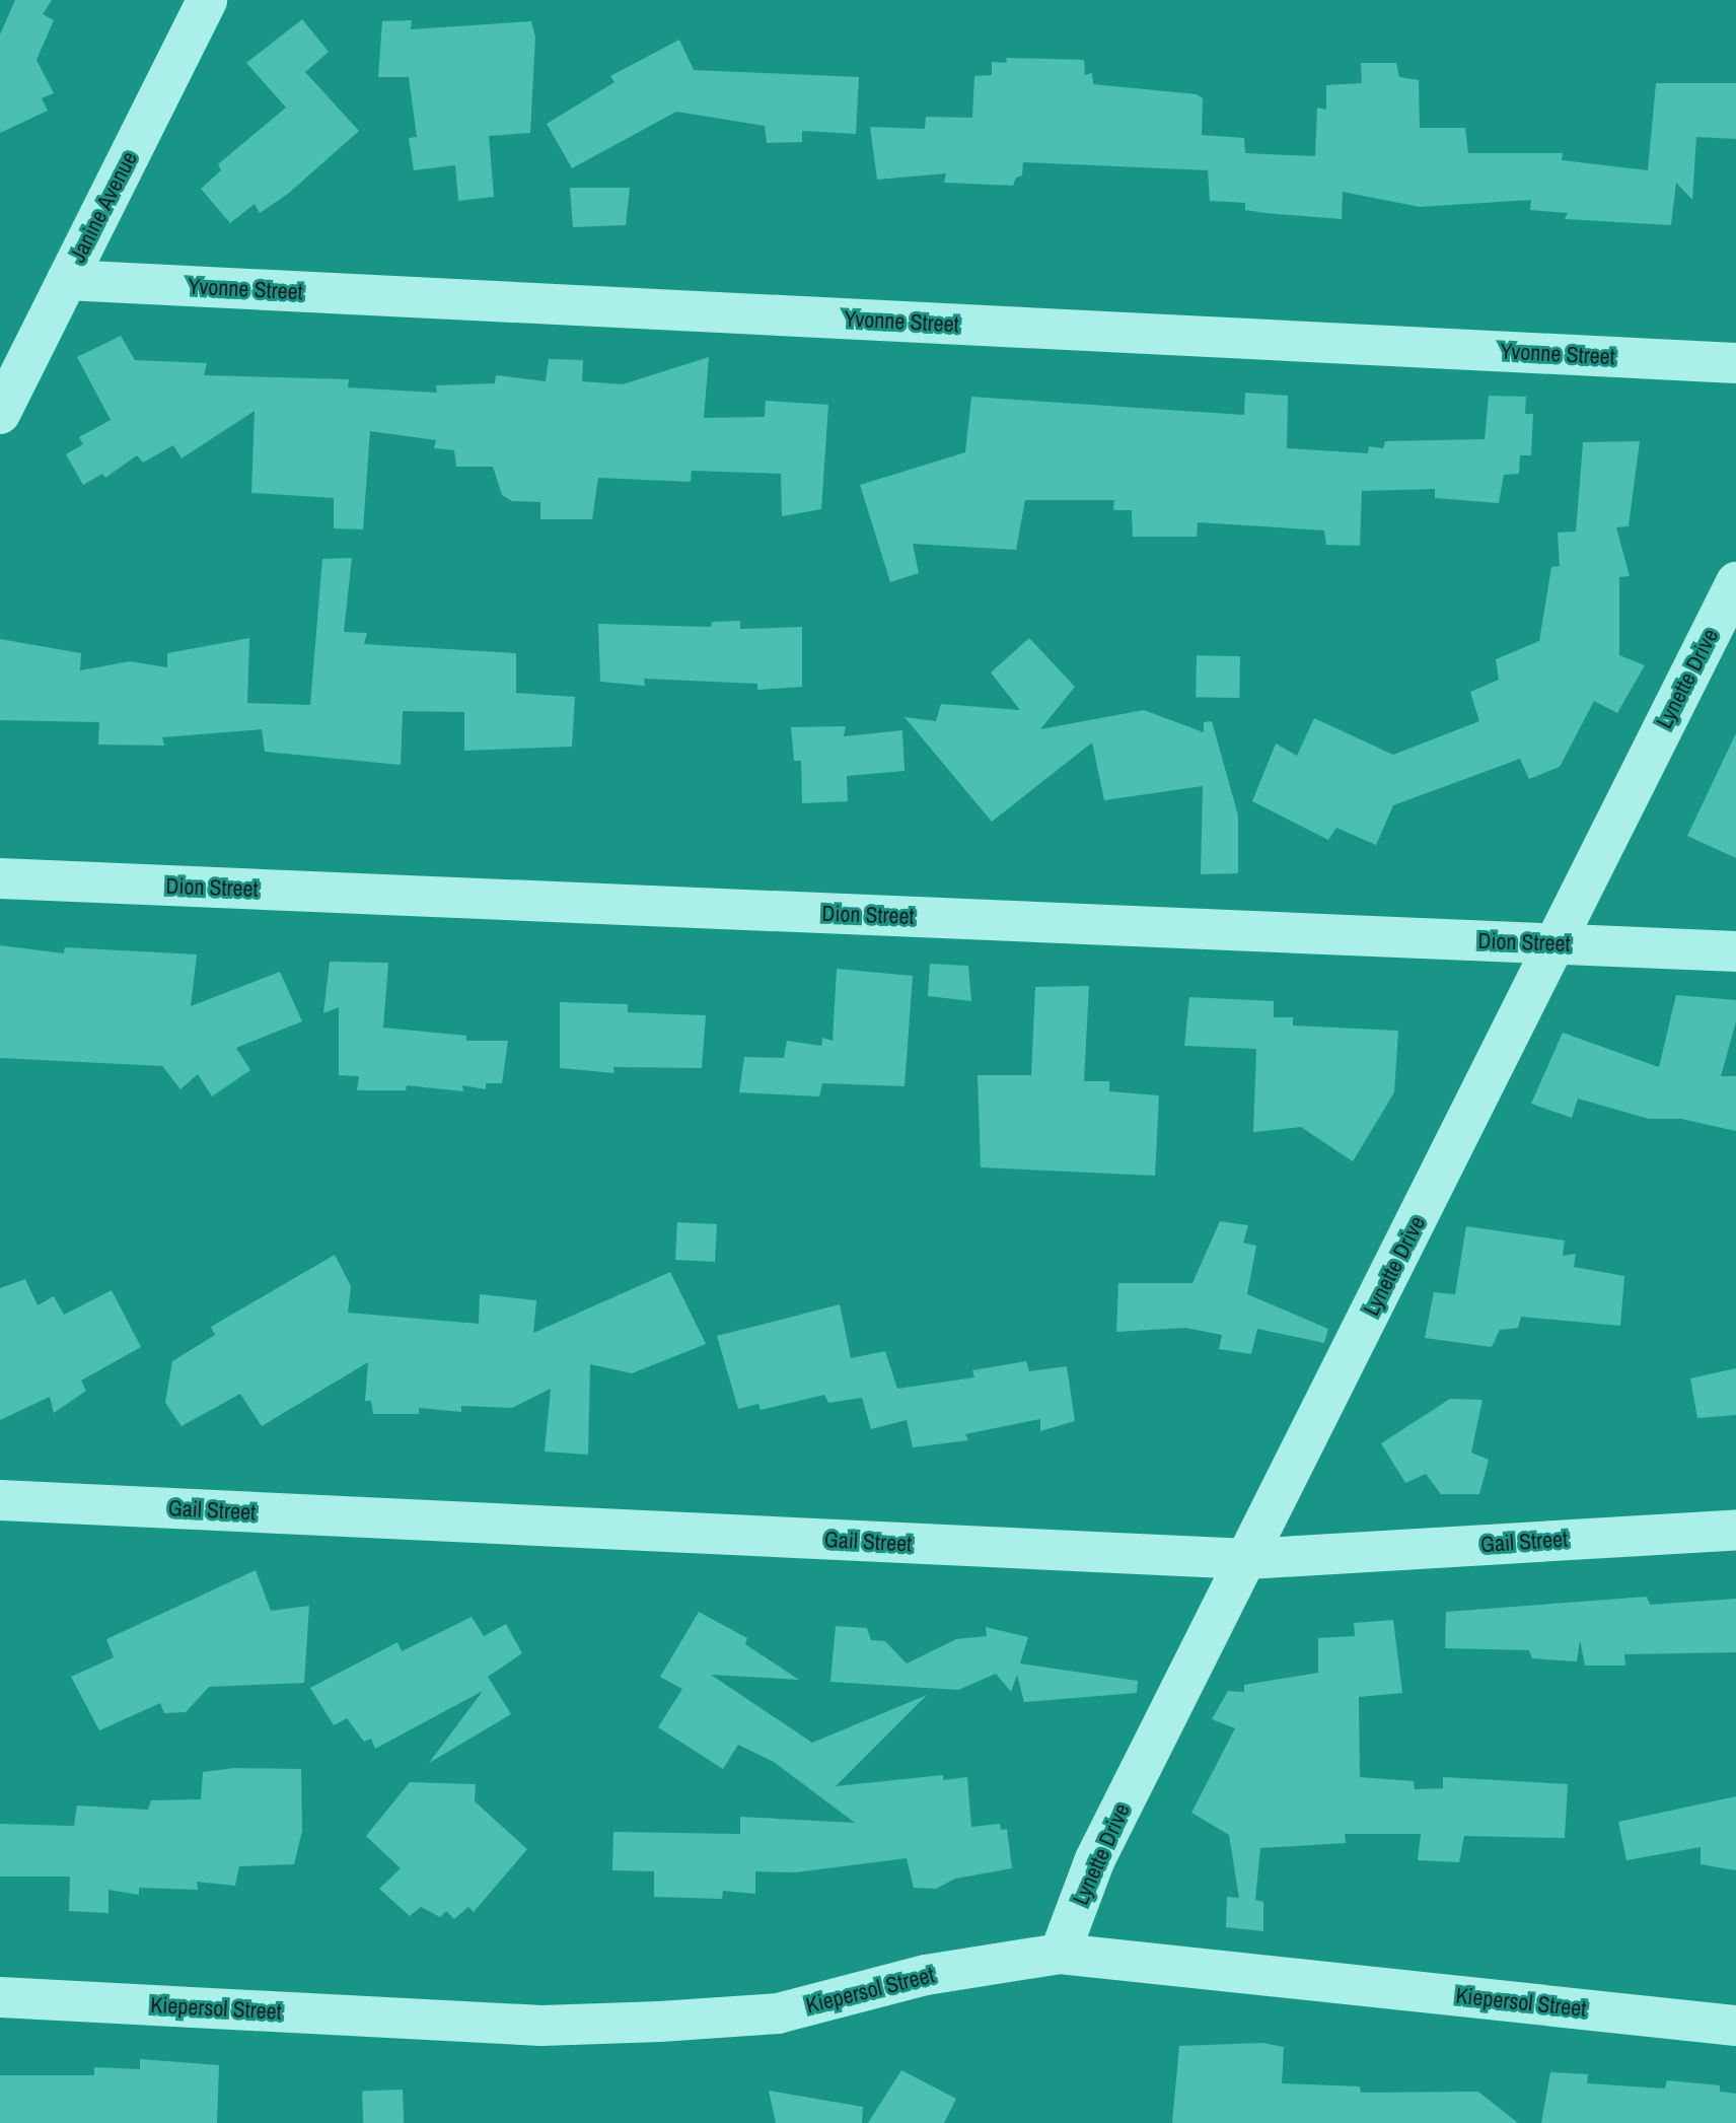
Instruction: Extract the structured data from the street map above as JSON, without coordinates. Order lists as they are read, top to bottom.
{
  "streets": {
    "street": [
      "Janine Avenue",
      "Yvonne Street",
      "Lynette Drive",
      "Dion Street",
      "Gail Street",
      "Kiepersol Street"
    ]
  },
  "crossings": [
    ["Janine Avenue", "Yvonne Street"],
    ["Lynette Drive", "Dion Street"],
    ["Lynette Drive", "Gail Street"],
    ["Lynette Drive", "Kiepersol Street"]
  ]
}
